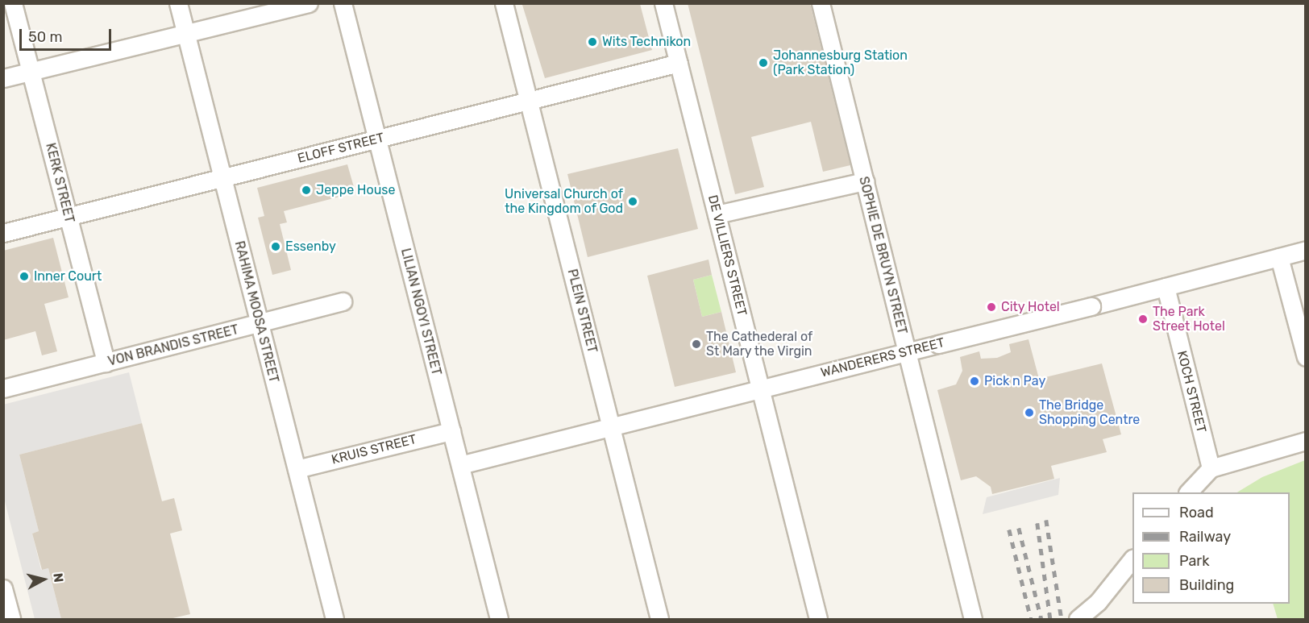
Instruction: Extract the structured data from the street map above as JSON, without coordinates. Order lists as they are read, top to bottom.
{
  "streets": {
    "street": [
      "ELOFF STREET",
      "KERK STREET",
      "DE VILLIERS STREET",
      "SOPHIE DE BRUYN STREET",
      "PLEIN STREET",
      "RAHIMA MOOSA STREET",
      "LILIAN NGOYI STREET",
      "VON BRANDIS STREET",
      "WANDERERS STREET",
      "KOCH STREET",
      "KRUIS STREET"
    ]
  },
  "crossings": [
    ["ELOFF STREET", "KERK STREET"],
    ["ELOFF STREET", "DE VILLIERS STREET"],
    ["ELOFF STREET", "PLEIN STREET"],
    ["ELOFF STREET", "RAHIMA MOOSA STREET"],
    ["ELOFF STREET", "LILIAN NGOYI STREET"],
    ["KERK STREET", "VON BRANDIS STREET"],
    ["DE VILLIERS STREET", "WANDERERS STREET"],
    ["SOPHIE DE BRUYN STREET", "WANDERERS STREET"],
    ["PLEIN STREET", "WANDERERS STREET"],
    ["RAHIMA MOOSA STREET", "VON BRANDIS STREET"],
    ["RAHIMA MOOSA STREET", "KRUIS STREET"],
    ["LILIAN NGOYI STREET", "WANDERERS STREET"],
    ["LILIAN NGOYI STREET", "KRUIS STREET"],
    ["WANDERERS STREET", "KOCH STREET"]
  ],
  "places": [
    "Wits Technikon",
    "Johannesburg Station (Park Station)",
    "Jeppe House",
    "Universal Church of the Kingdom of God",
    "Essenby",
    "Inner Court",
    "City Hotel",
    "The Park Street Hotel",
    "The Cathederal of St Mary the Virgin",
    "Pick n Pay",
    "The Bridge Shopping Centre"
  ],
  "legend": [
    "Road",
    "Railway",
    "Park",
    "Building"
  ],
  "scale_bar": "50 m",
  "north": "right"
}
